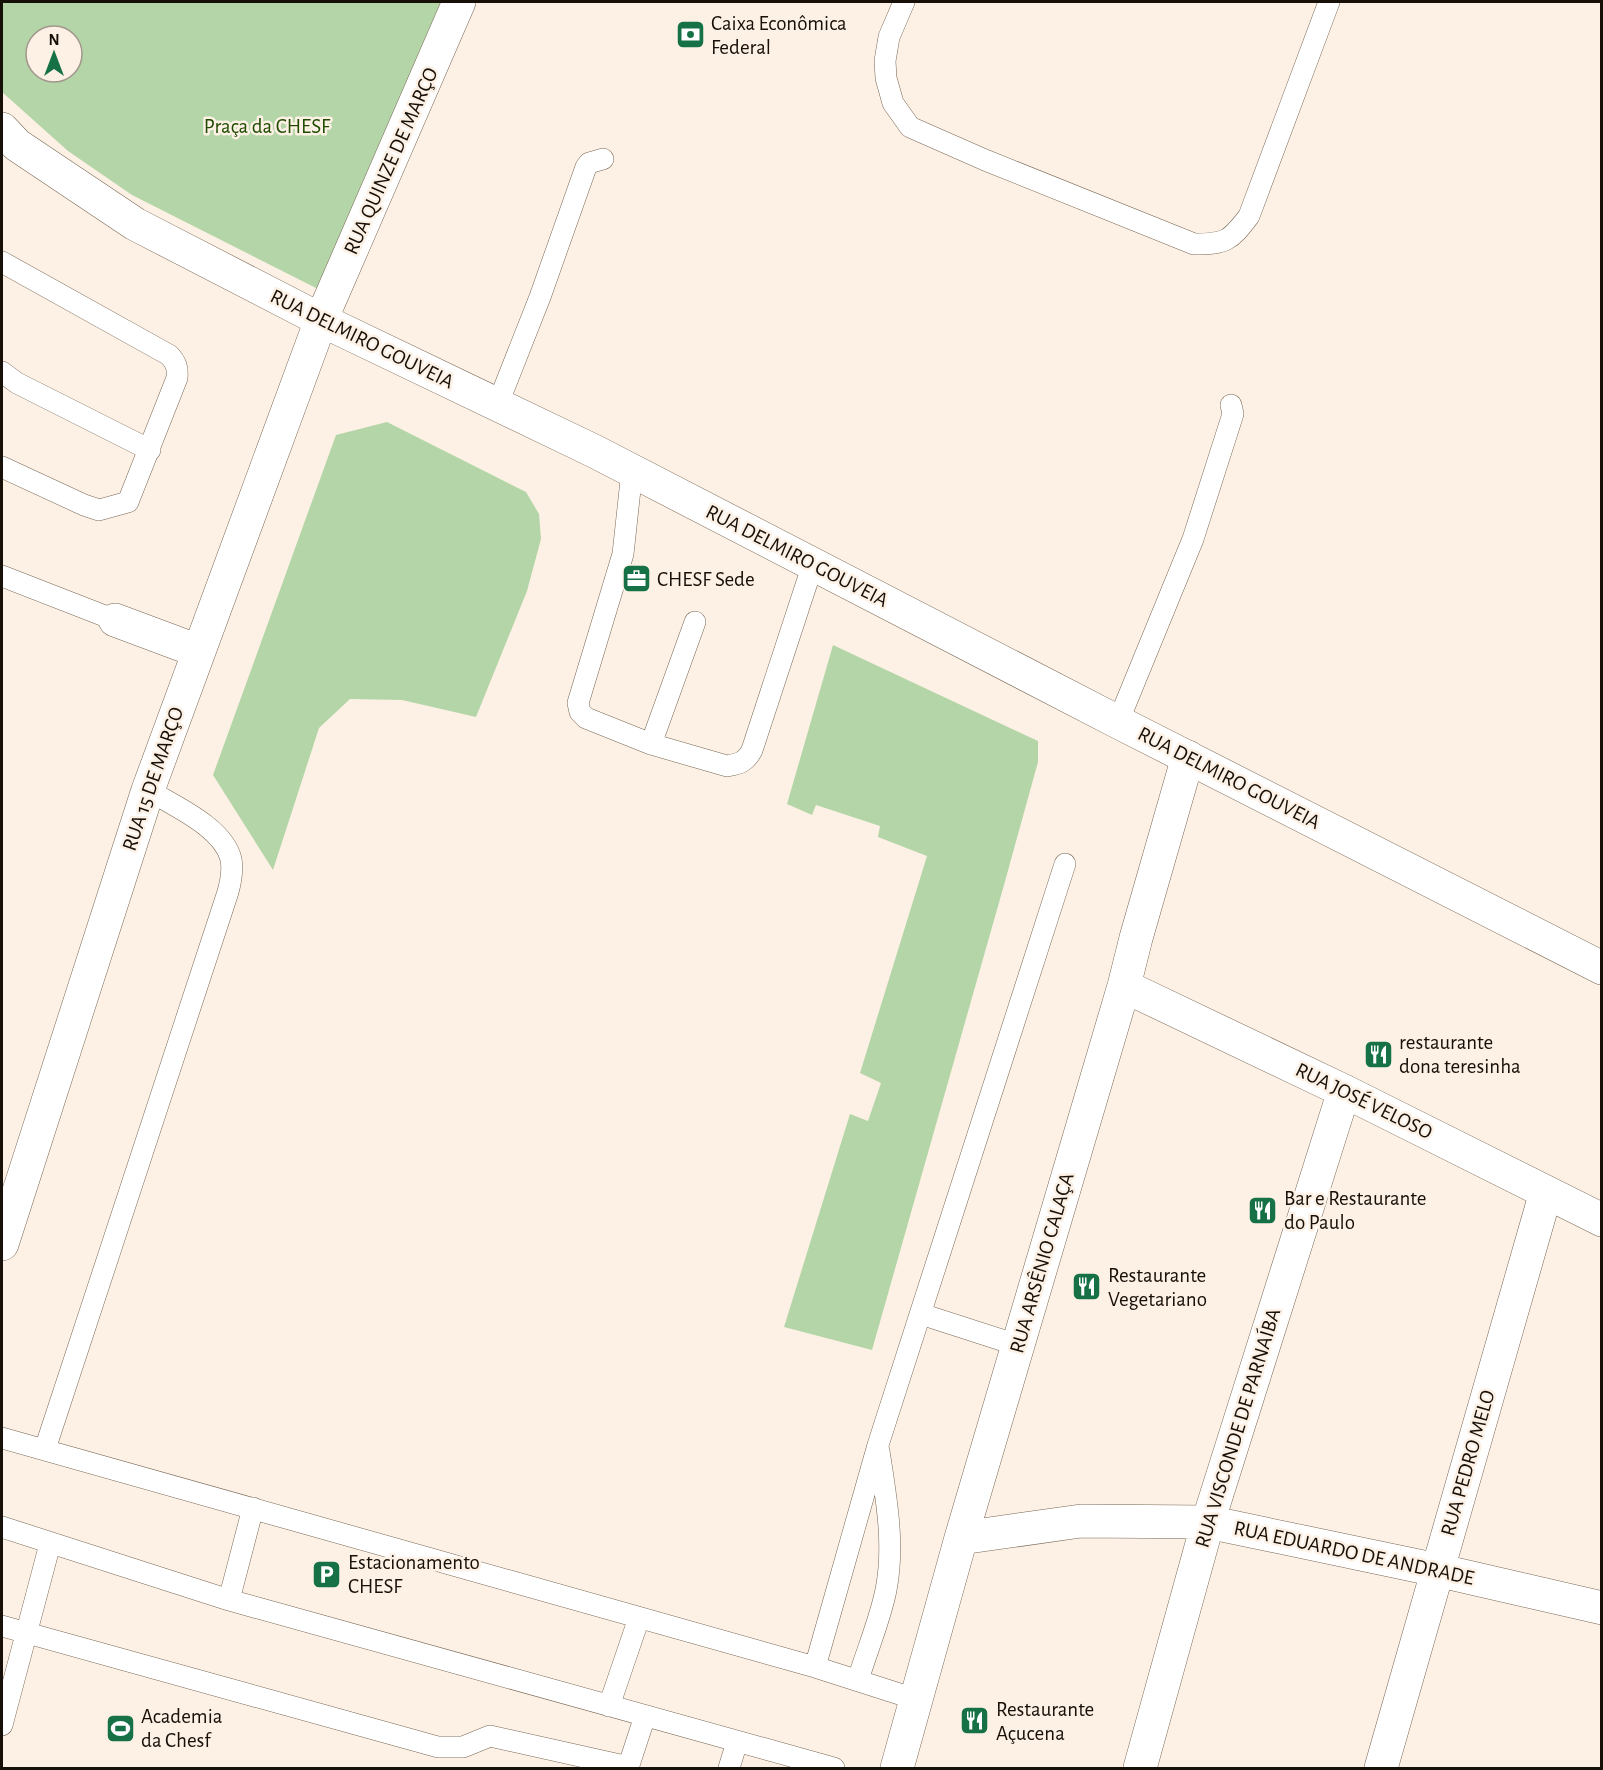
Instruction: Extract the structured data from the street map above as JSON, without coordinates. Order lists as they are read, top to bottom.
{
  "streets": {
    "street": [
      "RUA QUINZE DE MARÇO",
      "RUA DELMIRO GOUVEIA",
      "RUA 15 DE MARÇO",
      "RUA JOSÉ VELOSO",
      "RUA ARSÊNIO CALAÇA",
      "RUA VISCONDE DE PARNAÍBA",
      "RUA PEDRO MELO",
      "RUA EDUARDO DE ANDRADE"
    ]
  },
  "crossings": [
    ["RUA QUINZE DE MARÇO", "RUA DELMIRO GOUVEIA"],
    ["RUA QUINZE DE MARÇO", "RUA 15 DE MARÇO"],
    ["RUA DELMIRO GOUVEIA", "RUA 15 DE MARÇO"],
    ["RUA DELMIRO GOUVEIA", "RUA ARSÊNIO CALAÇA"],
    ["RUA JOSÉ VELOSO", "RUA ARSÊNIO CALAÇA"],
    ["RUA JOSÉ VELOSO", "RUA VISCONDE DE PARNAÍBA"],
    ["RUA JOSÉ VELOSO", "RUA PEDRO MELO"],
    ["RUA ARSÊNIO CALAÇA", "RUA EDUARDO DE ANDRADE"],
    ["RUA VISCONDE DE PARNAÍBA", "RUA EDUARDO DE ANDRADE"],
    ["RUA PEDRO MELO", "RUA EDUARDO DE ANDRADE"]
  ],
  "parks": ["Praça da CHESF"],
  "places": {
    "bank": ["Caixa Econômica Federal"],
    "office": ["CHESF Sede"],
    "restaurant": [
      "restaurante dona teresinha",
      "Bar e Restaurante do Paulo",
      "Restaurante Vegetariano",
      "Restaurante Açucena"
    ],
    "parking": ["Estacionamento CHESF"],
    "sports": ["Academia da Chesf"]
  },
  "north": "top"
}
